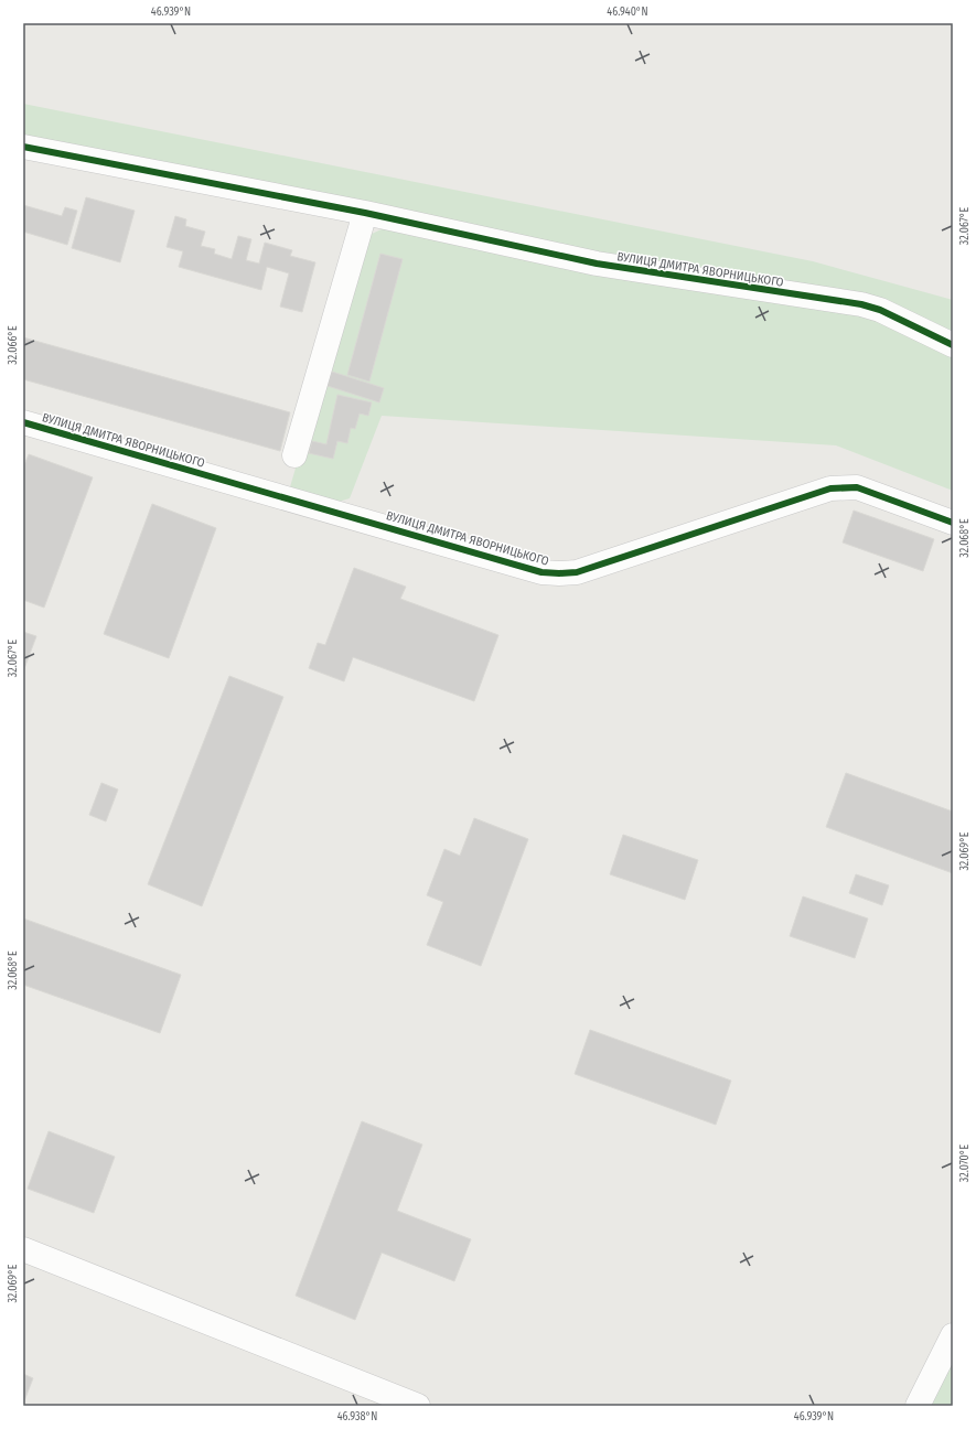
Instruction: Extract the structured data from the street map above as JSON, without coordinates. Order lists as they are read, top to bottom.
{
  "streets": {
    "street": ["ВУЛИЦЯ ДМИТРА ЯВОРНИЦЬКОГО"]
  },
  "coordinates": [
    "46.939°N",
    "46.940°N",
    "32.067°E",
    "32.066°E",
    "32.068°E",
    "32.069°E",
    "32.070°E",
    "46.938°N"
  ]
}
